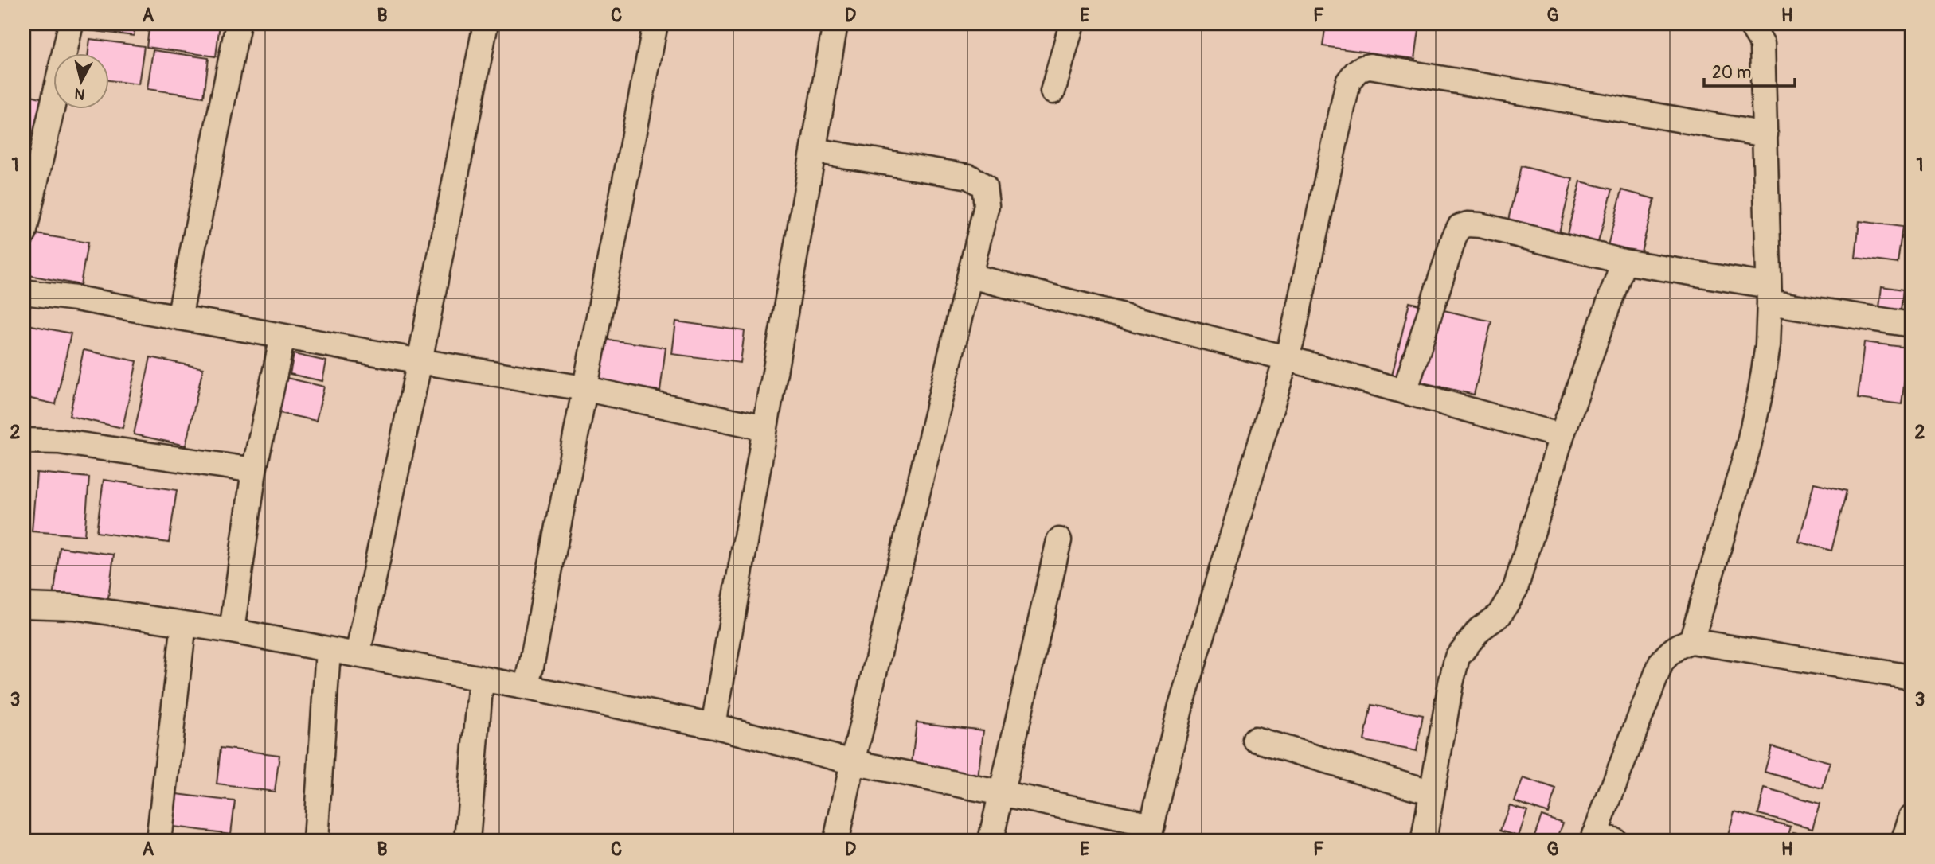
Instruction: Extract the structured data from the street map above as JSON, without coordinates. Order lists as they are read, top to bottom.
{
  "scale_bar": "20 m",
  "north": "bottom",
  "grid": {
    "columns": [
      "A",
      "B",
      "C",
      "D",
      "E",
      "F",
      "G",
      "H"
    ],
    "rows": ["1", "2", "3"]
  }
}
